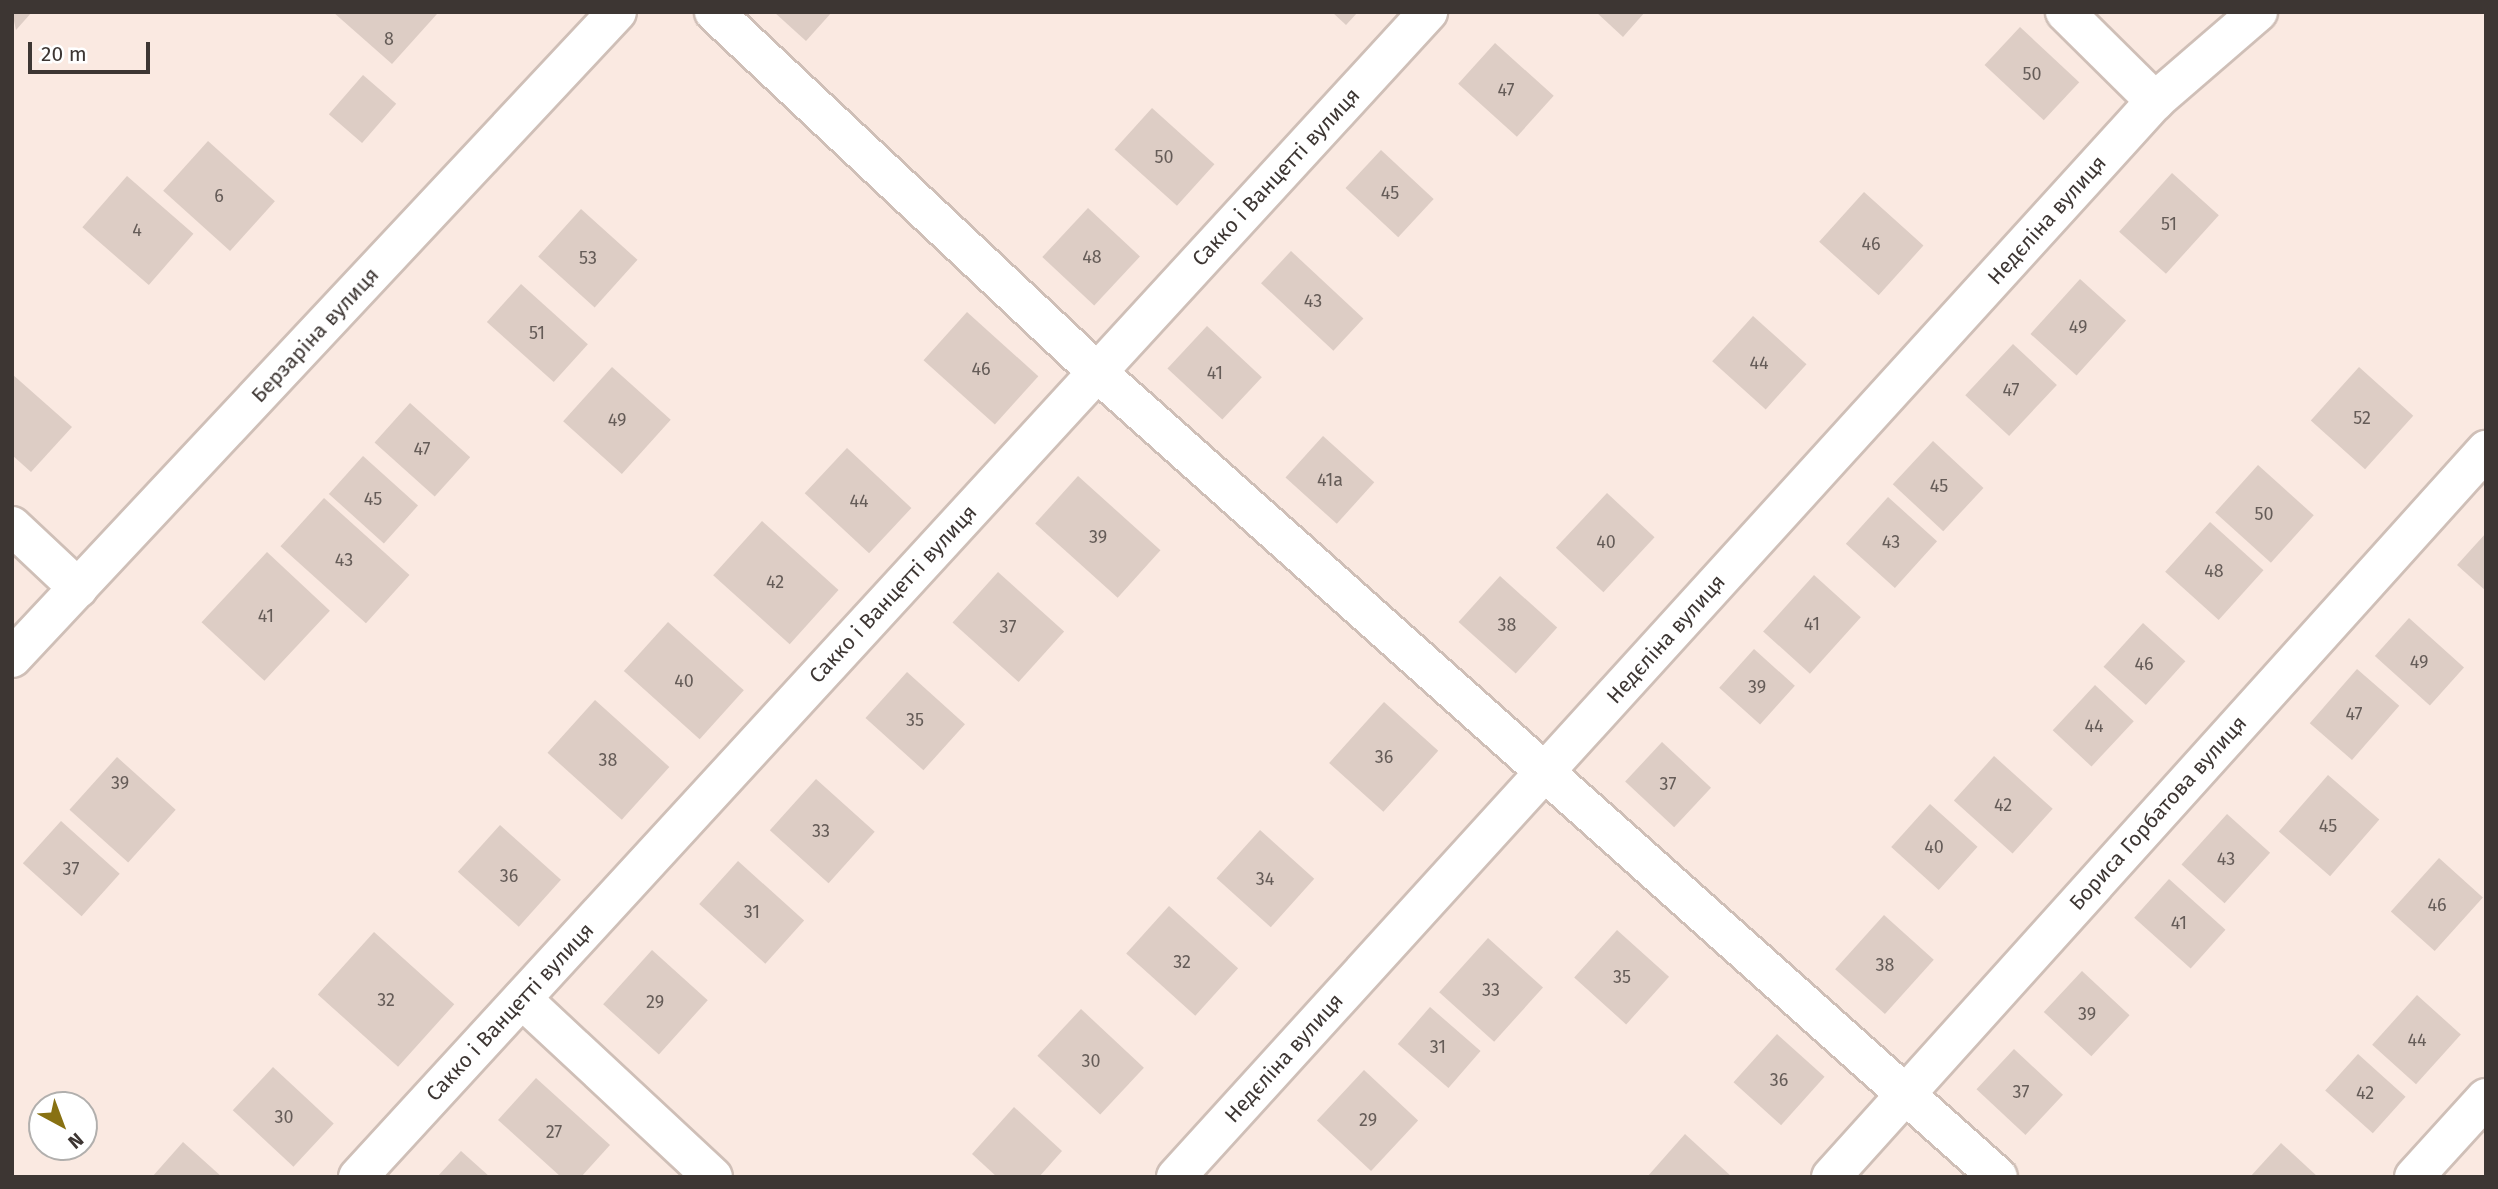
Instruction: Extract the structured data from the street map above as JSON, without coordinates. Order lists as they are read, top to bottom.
{
  "streets": {
    "street": [
      "Сакко і Ванцетті вулиця",
      "Недєліна вулиця",
      "Берзаріна вулиця",
      "Бориса Горбатова вулиця"
    ]
  },
  "house_numbers": [
    "8",
    "50",
    "47",
    "50",
    "45",
    "6",
    "51",
    "4",
    "46",
    "48",
    "53",
    "43",
    "49",
    "51",
    "44",
    "46",
    "41",
    "47",
    "52",
    "49",
    "47",
    "41а",
    "45",
    "45",
    "44",
    "50",
    "39",
    "40",
    "43",
    "43",
    "48",
    "42",
    "41",
    "41",
    "38",
    "37",
    "49",
    "46",
    "40",
    "39",
    "47",
    "35",
    "44",
    "36",
    "38",
    "39",
    "37",
    "42",
    "45",
    "33",
    "40",
    "43",
    "37",
    "36",
    "34",
    "46",
    "31",
    "41",
    "32",
    "38",
    "35",
    "33",
    "32",
    "29",
    "39",
    "44",
    "31",
    "30",
    "36",
    "37",
    "42",
    "30",
    "29",
    "27"
  ],
  "scale_bar": "20 m",
  "north": "bottom right"
}
